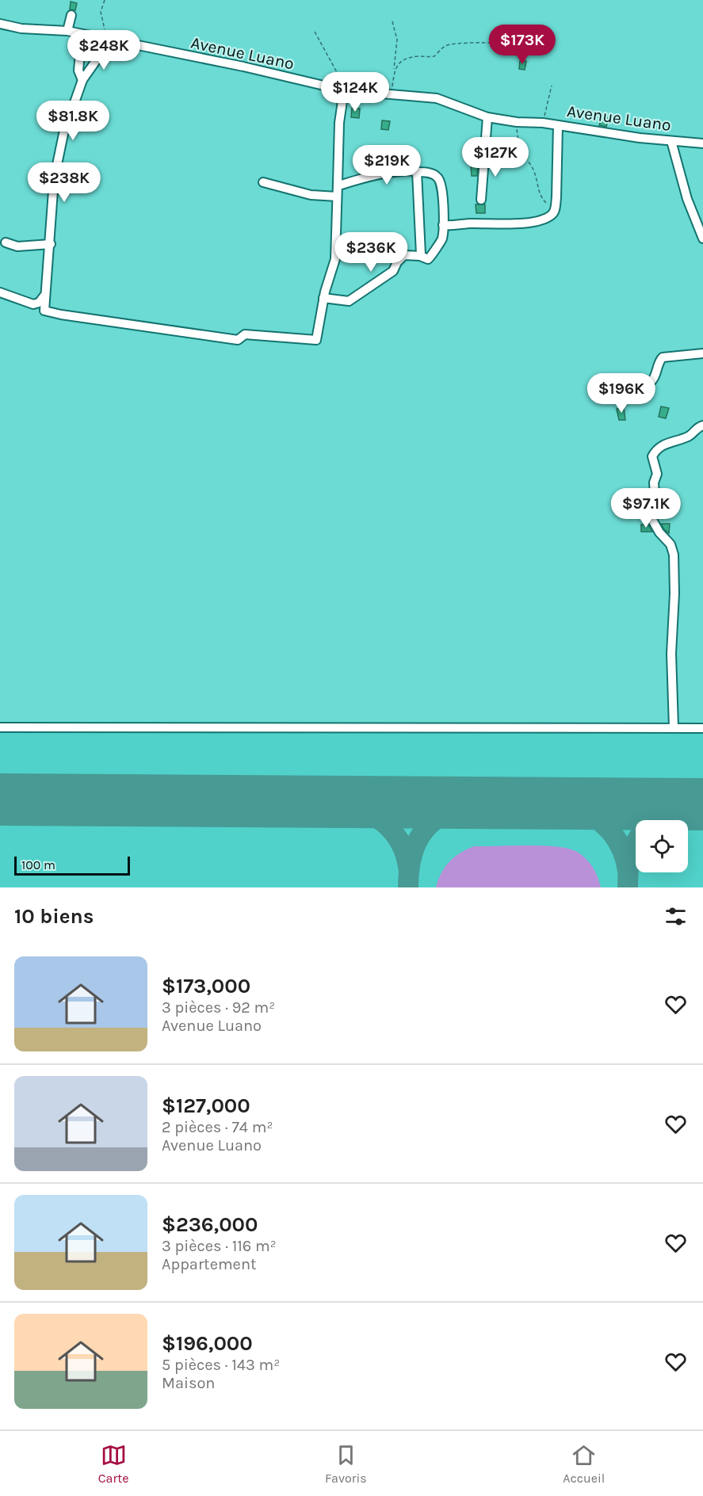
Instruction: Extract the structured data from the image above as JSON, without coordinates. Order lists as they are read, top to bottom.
{
  "streets": {
    "street": ["Avenue Luano"]
  },
  "scale_bar": "100 m",
  "page": {
    "price": [
      "$173K",
      "$248K",
      "$124K",
      "$81.8K",
      "$127K",
      "$219K",
      "$238K",
      "$236K",
      "$196K",
      "$97.1K"
    ],
    "scale": "100 m",
    "heading": "10 biens",
    "list": [
      {
        "name": "$173,000",
        "note": "3 pièces · 92 m² · Avenue Luano"
      },
      {
        "name": "$127,000",
        "note": "2 pièces · 74 m² · Avenue Luano"
      },
      {
        "name": "$236,000",
        "note": "3 pièces · 116 m² · Appartement"
      },
      {
        "name": "$196,000",
        "note": "5 pièces · 143 m² · Maison"
      }
    ],
    "tabs": ["Carte", "Favoris", "Accueil"]
  }
}
